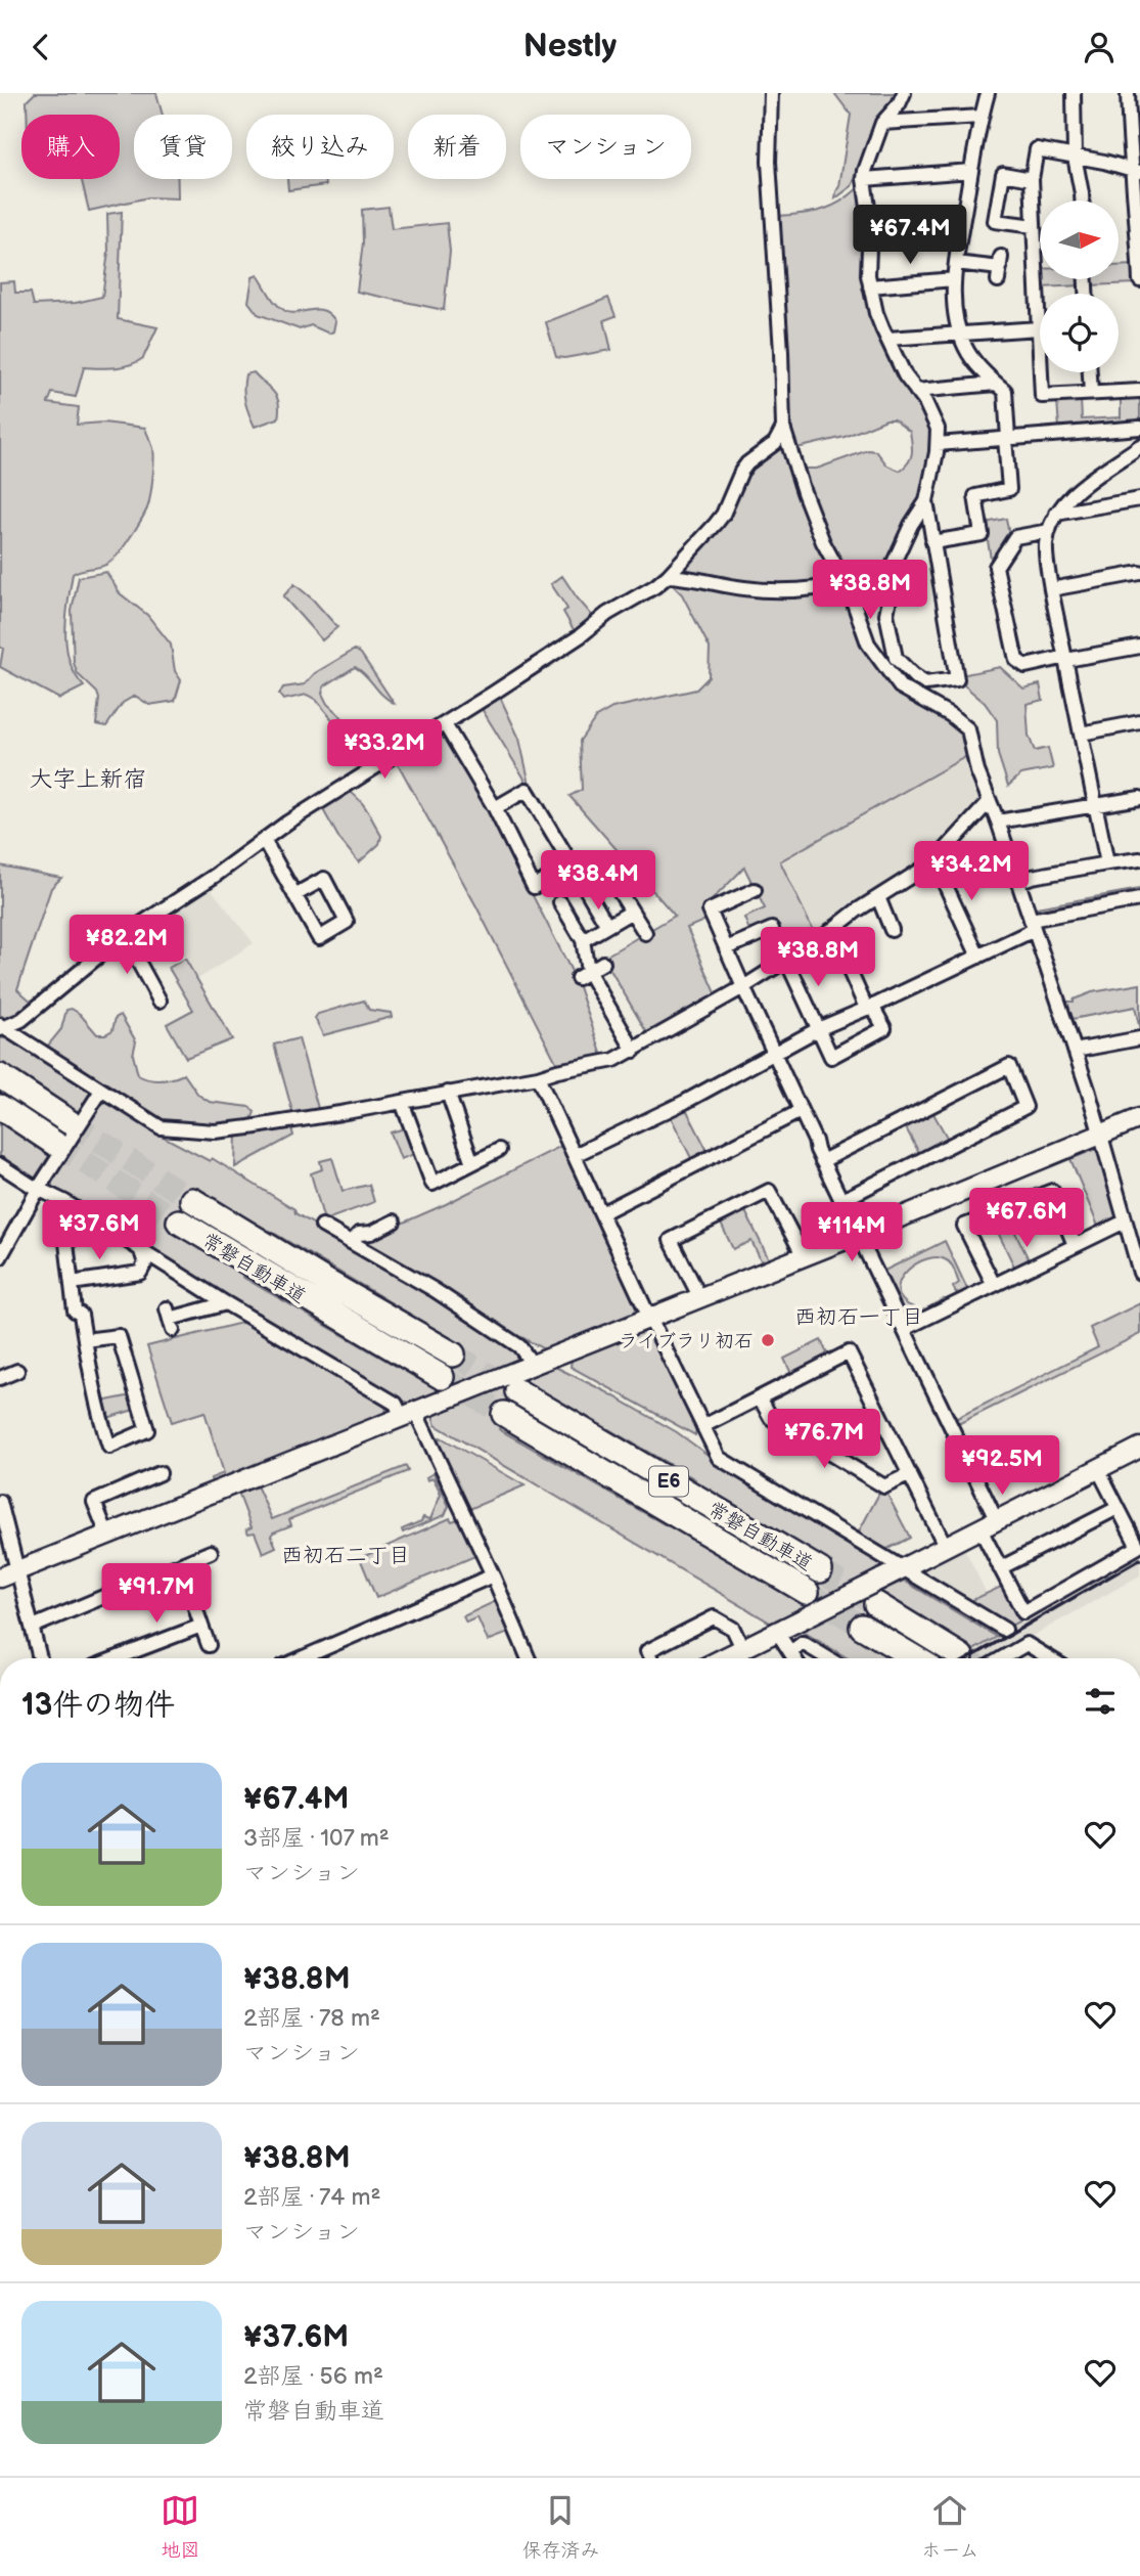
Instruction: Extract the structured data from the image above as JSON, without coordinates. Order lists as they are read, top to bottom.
{
  "streets": {
    "highway": ["常磐自動車道", "E6"]
  },
  "districts": ["大字上新宿", "西初石一丁目", "西初石二丁目"],
  "places": ["ライブラリ初石"],
  "north": "right",
  "page": {
    "header": "Nestly",
    "chip": [
      "購入",
      "賃貸",
      "絞り込み",
      "新着",
      "マンション"
    ],
    "price": [
      "¥67.4M",
      "¥38.8M",
      "¥33.2M",
      "¥34.2M",
      "¥38.4M",
      "¥82.2M",
      "¥38.8M",
      "¥67.6M",
      "¥37.6M",
      "¥114M",
      "¥76.7M",
      "¥92.5M",
      "¥91.7M"
    ],
    "heading": "13件の物件",
    "list": [
      {
        "name": "¥67.4M",
        "note": "3部屋 · 107 m² · マンション"
      },
      {
        "name": "¥38.8M",
        "note": "2部屋 · 78 m² · マンション"
      },
      {
        "name": "¥38.8M",
        "note": "2部屋 · 74 m² · マンション"
      },
      {
        "name": "¥37.6M",
        "note": "2部屋 · 56 m² · 常磐自動車道"
      }
    ],
    "tabs": ["地図", "保存済み", "ホーム"]
  }
}
